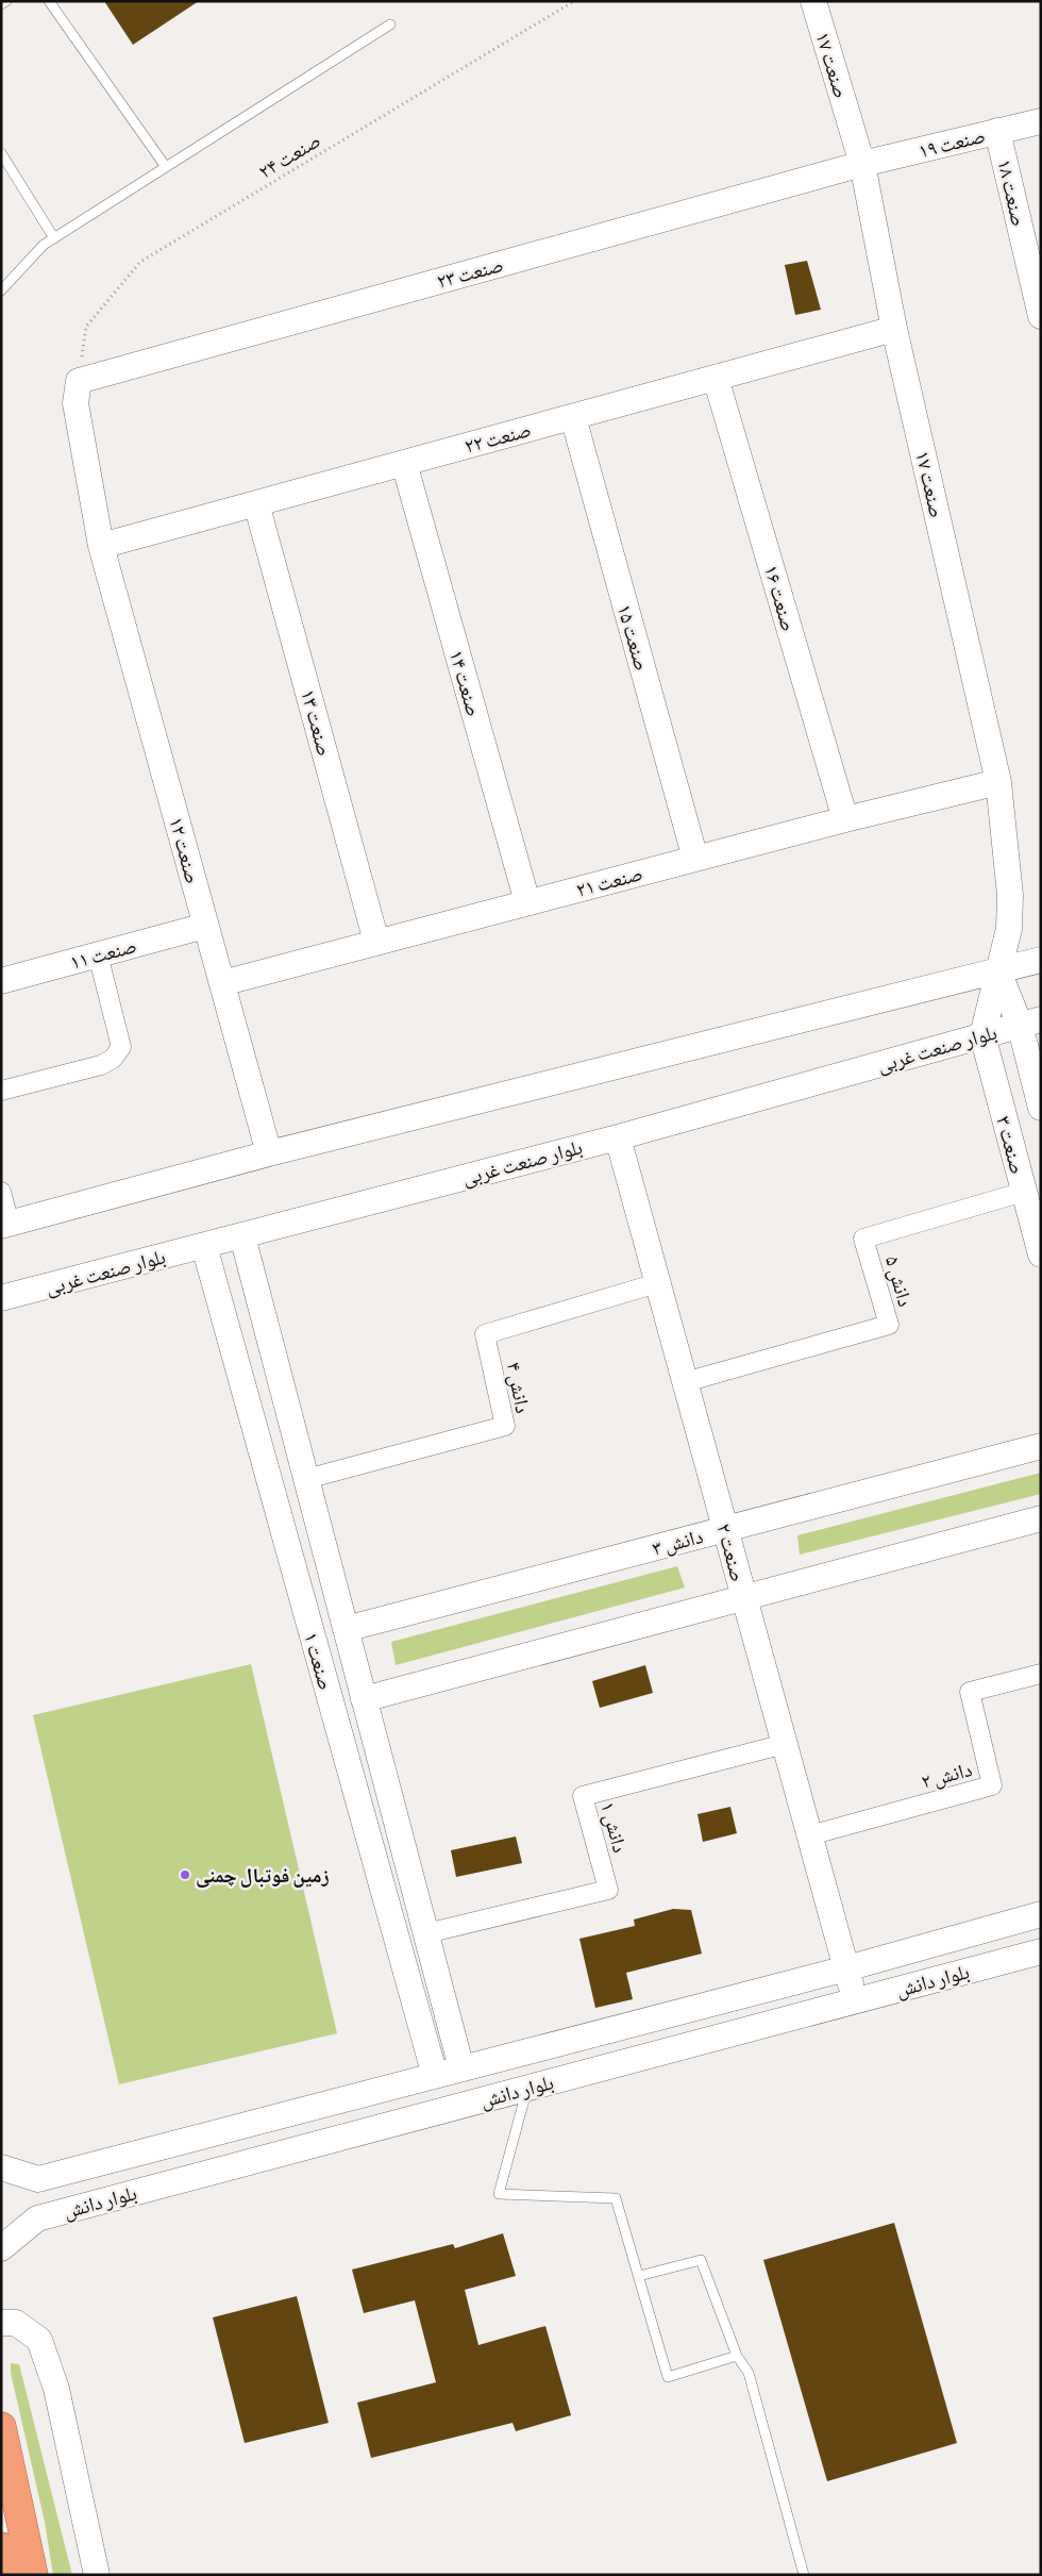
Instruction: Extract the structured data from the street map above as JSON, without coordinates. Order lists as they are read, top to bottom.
{
  "streets": {
    "street": [
      "صنعت ۱۷",
      "صنعت ۱۹",
      "صنعت ۱۸",
      "صنعت ۲۳",
      "صنعت ۲۲",
      "صنعت ۱۶",
      "صنعت ۱۵",
      "صنعت ۱۴",
      "صنعت ۱۳",
      "صنعت ۱۲",
      "صنعت ۲۱",
      "صنعت ۱۱",
      "بلوار صنعت غربی",
      "صنعت ۳",
      "دانش ۵",
      "دانش ۴",
      "دانش ۳",
      "صنعت ۲",
      "صنعت ۱",
      "دانش ۲",
      "دانش ۱",
      "بلوار دانش"
    ],
    "path": ["صنعت ۲۴"]
  },
  "crossings": [
    ["صنعت ۱۷", "صنعت ۱۹"],
    ["صنعت ۱۷", "صنعت ۲۳"],
    ["صنعت ۱۷", "صنعت ۲۲"],
    ["صنعت ۱۷", "صنعت ۲۱"],
    ["صنعت ۱۷", "بلوار صنعت غربی"],
    ["صنعت ۱۷", "صنعت ۳"],
    ["صنعت ۱۹", "صنعت ۱۸"],
    ["صنعت ۱۹", "صنعت ۲۳"],
    ["صنعت ۲۴", "صنعت ۲۳"],
    ["صنعت ۲۴", "صنعت ۱۲"],
    ["صنعت ۲۳", "صنعت ۱۲"],
    ["صنعت ۲۲", "صنعت ۱۶"],
    ["صنعت ۲۲", "صنعت ۱۵"],
    ["صنعت ۲۲", "صنعت ۱۴"],
    ["صنعت ۲۲", "صنعت ۱۳"],
    ["صنعت ۲۲", "صنعت ۱۲"],
    ["صنعت ۱۶", "صنعت ۲۱"],
    ["صنعت ۱۵", "صنعت ۲۱"],
    ["صنعت ۱۴", "صنعت ۲۱"],
    ["صنعت ۱۳", "صنعت ۲۱"],
    ["صنعت ۱۲", "صنعت ۲۱"],
    ["صنعت ۱۲", "صنعت ۱۱"],
    ["بلوار صنعت غربی", "صنعت ۳"],
    ["بلوار صنعت غربی", "صنعت ۲"],
    ["بلوار صنعت غربی", "صنعت ۱"],
    ["صنعت ۳", "دانش ۵"],
    ["دانش ۵", "صنعت ۲"],
    ["دانش ۴", "صنعت ۲"],
    ["دانش ۴", "صنعت ۱"],
    ["دانش ۳", "صنعت ۲"],
    ["دانش ۳", "صنعت ۱"],
    ["صنعت ۲", "دانش ۲"],
    ["صنعت ۲", "دانش ۱"],
    ["صنعت ۲", "بلوار دانش"],
    ["صنعت ۱", "دانش ۱"],
    ["صنعت ۱", "بلوار دانش"]
  ],
  "places": ["زمین فوتبال چمنی"]
}
